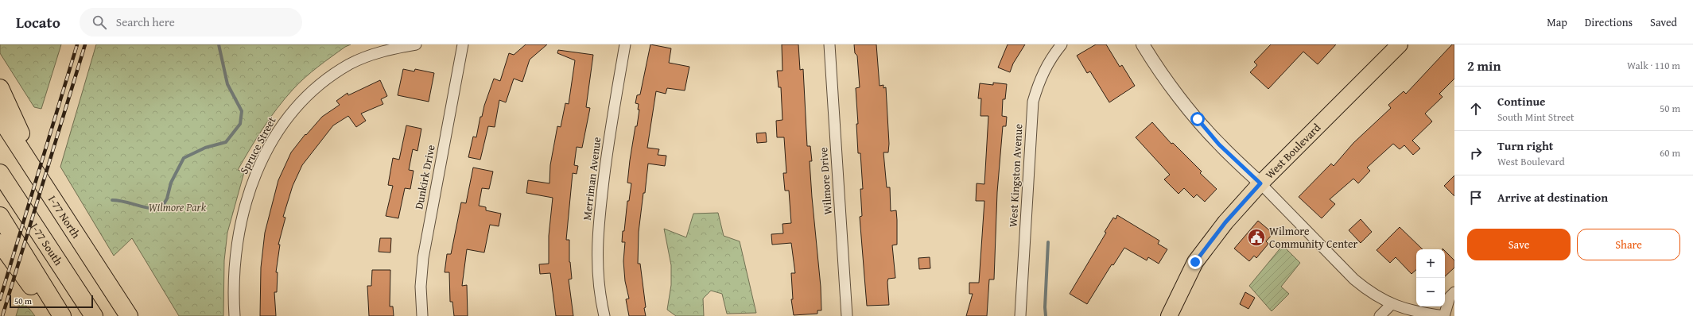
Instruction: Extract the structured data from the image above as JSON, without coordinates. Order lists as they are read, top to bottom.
{
  "streets": {
    "highway": ["I-77 North", "I-77 South"],
    "main road": ["West Boulevard"],
    "street": [
      "Spruce Street",
      "West Kingston Avenue",
      "Dunkirk Drive",
      "Merriman Avenue",
      "Wilmore Drive"
    ]
  },
  "parks": ["Wilmore Park"],
  "places": {
    "public building": ["Wilmore Community Center"]
  },
  "scale_bar": "50 m",
  "page": {
    "header": "Locato",
    "search": "Search here",
    "nav": ["Map", "Directions", "Saved"],
    "heading": ["2 min", "Walk · 110 m"],
    "list": [
      ["Continue", "South Mint Street", "50 m"],
      ["Turn right", "West Boulevard", "60 m"],
      "Arrive at destination"
    ],
    "buttons": ["Save", "Share"],
    "map_buttons": ["+", "−"],
    "scale": "50 m"
  }
}
